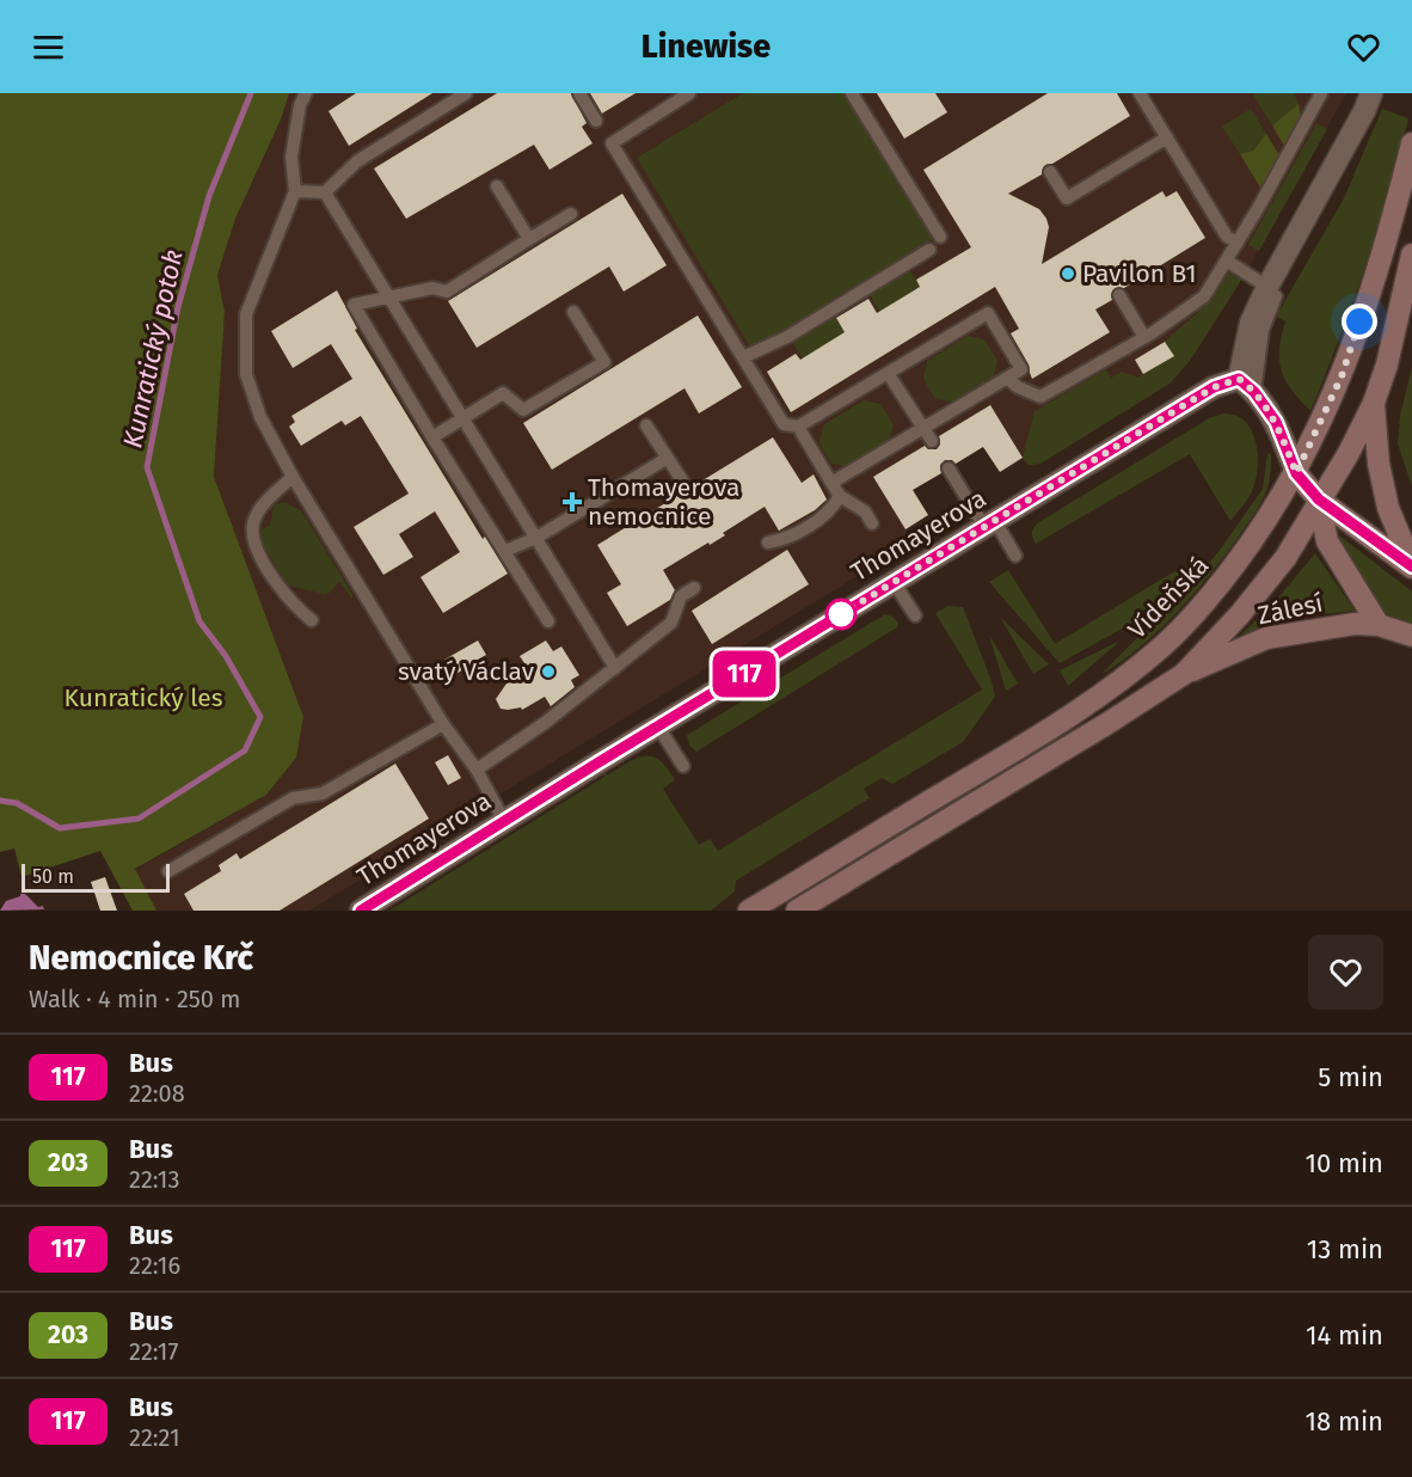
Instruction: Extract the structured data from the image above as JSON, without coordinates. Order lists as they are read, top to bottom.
{
  "streets": {
    "main road": ["Vídeňská", "Zálesí"],
    "street": ["Thomayerova"]
  },
  "water": ["Kunratický potok"],
  "parks": ["Kunratický les"],
  "places": {
    "other": ["Pavilon B1", "svatý Václav"],
    "health": ["Thomayerova nemocnice"]
  },
  "lines": ["bus line 117"],
  "scale_bar": "50 m",
  "page": {
    "header": "Linewise",
    "on_map": "117",
    "scale": "50 m",
    "heading": ["Nemocnice Krč", "Walk · 4 min · 250 m"],
    "list": [
      {
        "mark": "117",
        "name": "Bus",
        "note": "22:08",
        "value": "5 min"
      },
      {
        "mark": "203",
        "name": "Bus",
        "note": "22:13",
        "value": "10 min"
      },
      {
        "mark": "117",
        "name": "Bus",
        "note": "22:16",
        "value": "13 min"
      },
      {
        "mark": "203",
        "name": "Bus",
        "note": "22:17",
        "value": "14 min"
      },
      {
        "mark": "117",
        "name": "Bus",
        "note": "22:21",
        "value": "18 min"
      }
    ]
  }
}
